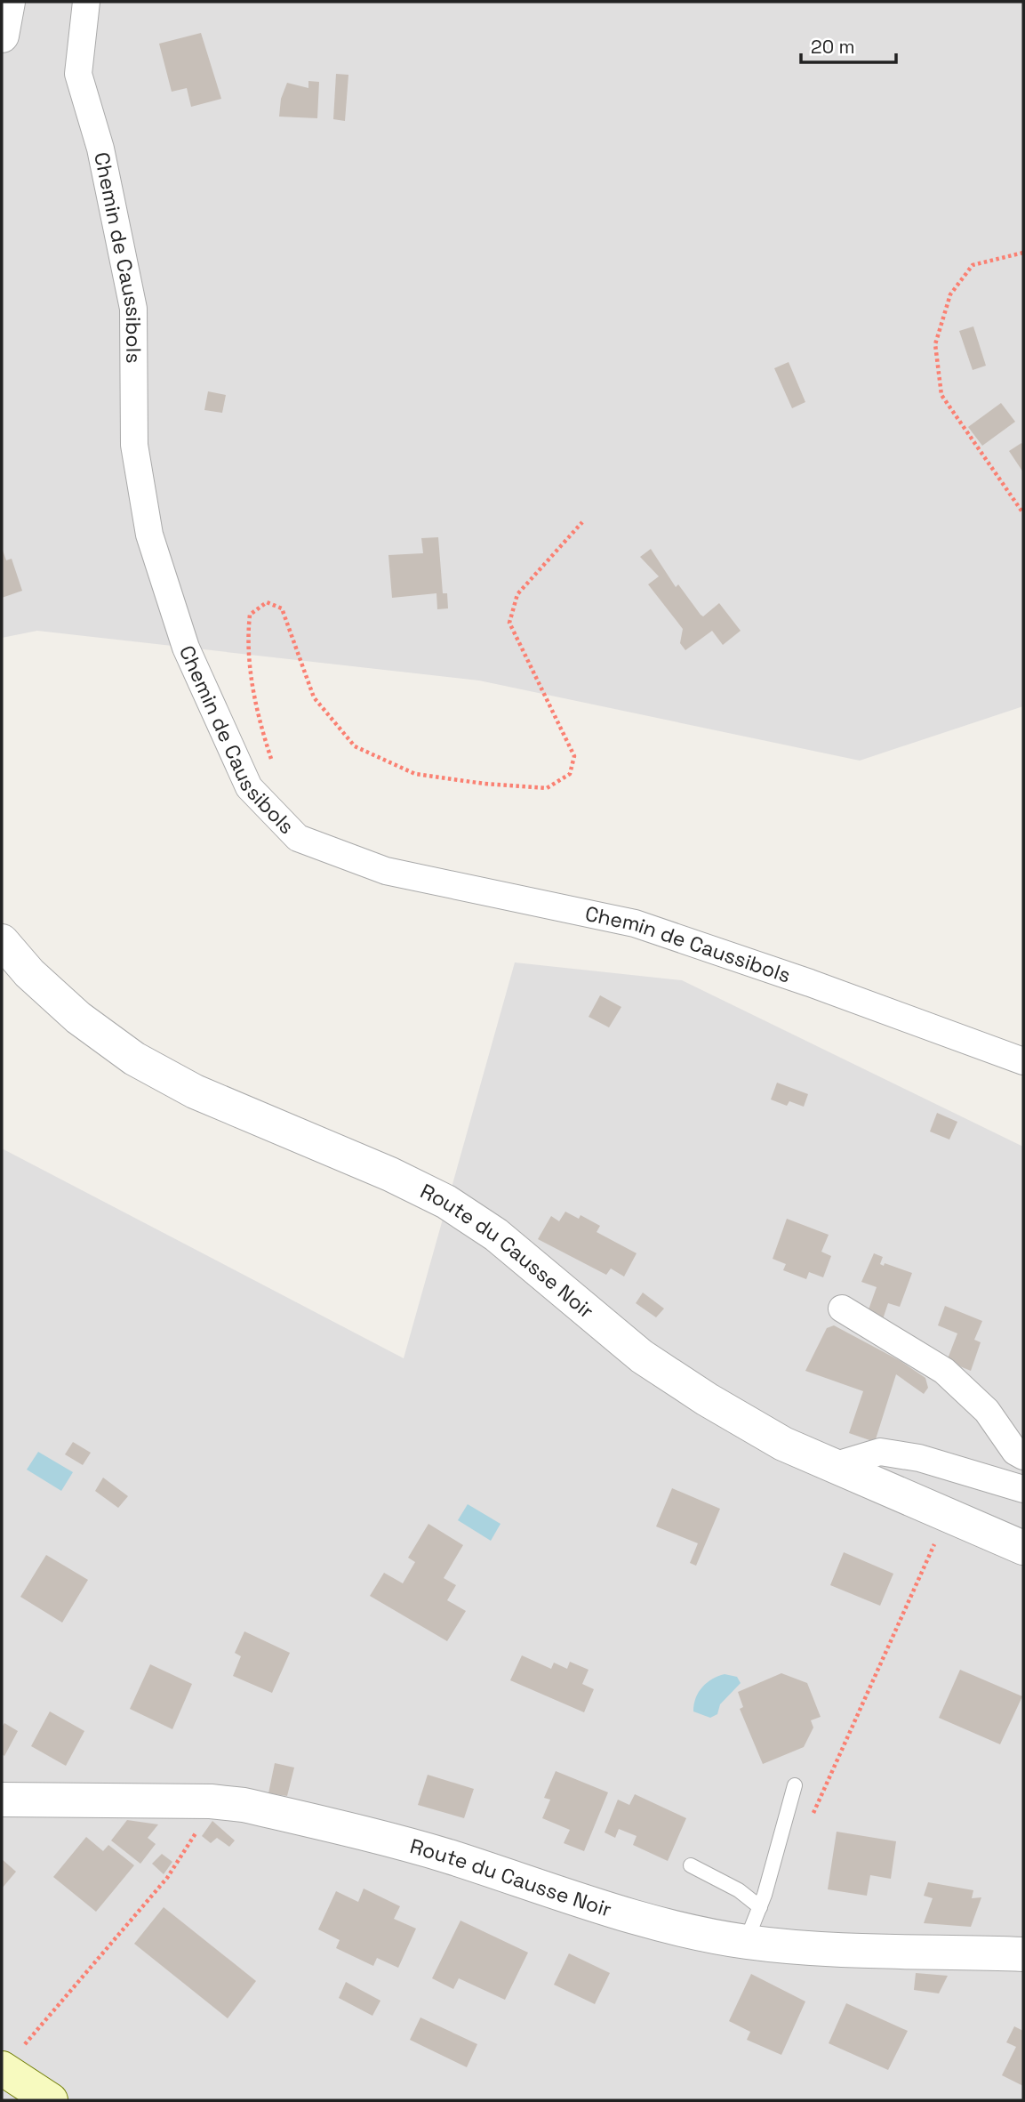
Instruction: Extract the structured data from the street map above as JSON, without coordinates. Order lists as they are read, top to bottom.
{
  "streets": {
    "street": ["Chemin de Caussibols", "Route du Causse Noir"]
  },
  "scale_bar": "20 m"
}
